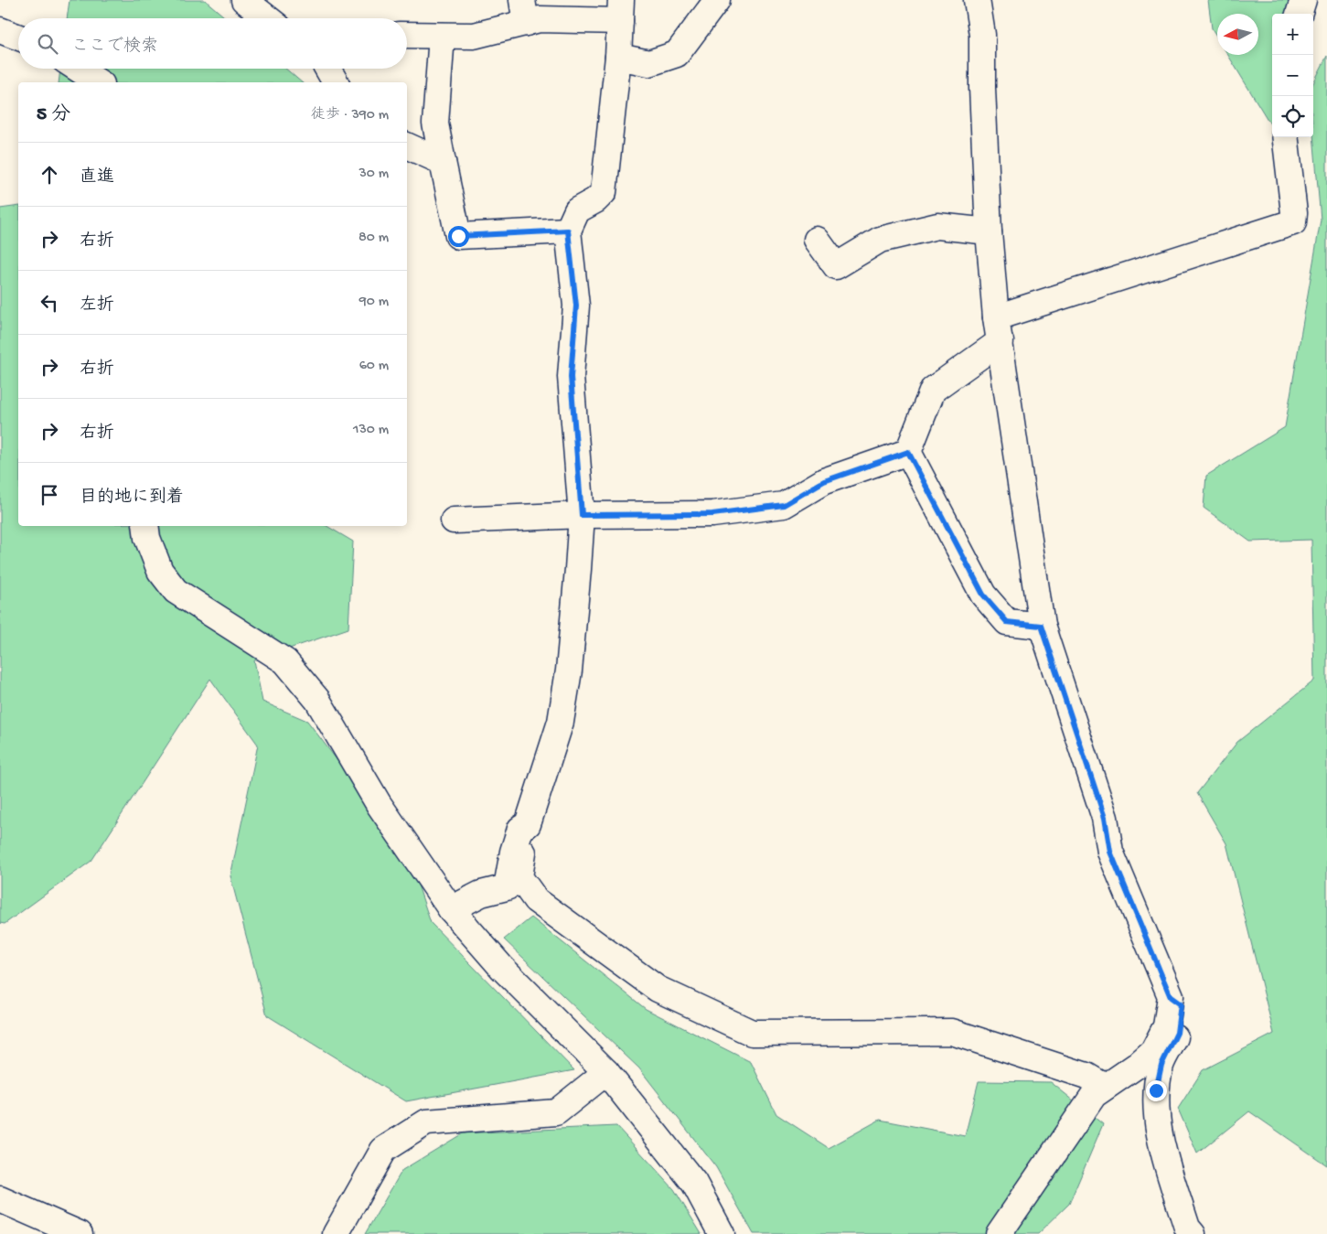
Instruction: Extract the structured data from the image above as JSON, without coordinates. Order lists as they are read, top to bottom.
{
  "north": "left",
  "page": {
    "map_buttons": ["+", "−"],
    "search": "ここで検索",
    "heading": ["5 分", "徒歩 · 390 m"],
    "list": [
      ["直進", "30 m"],
      ["右折", "80 m"],
      ["左折", "90 m"],
      ["右折", "60 m"],
      ["右折", "130 m"],
      "目的地に到着"
    ]
  }
}
